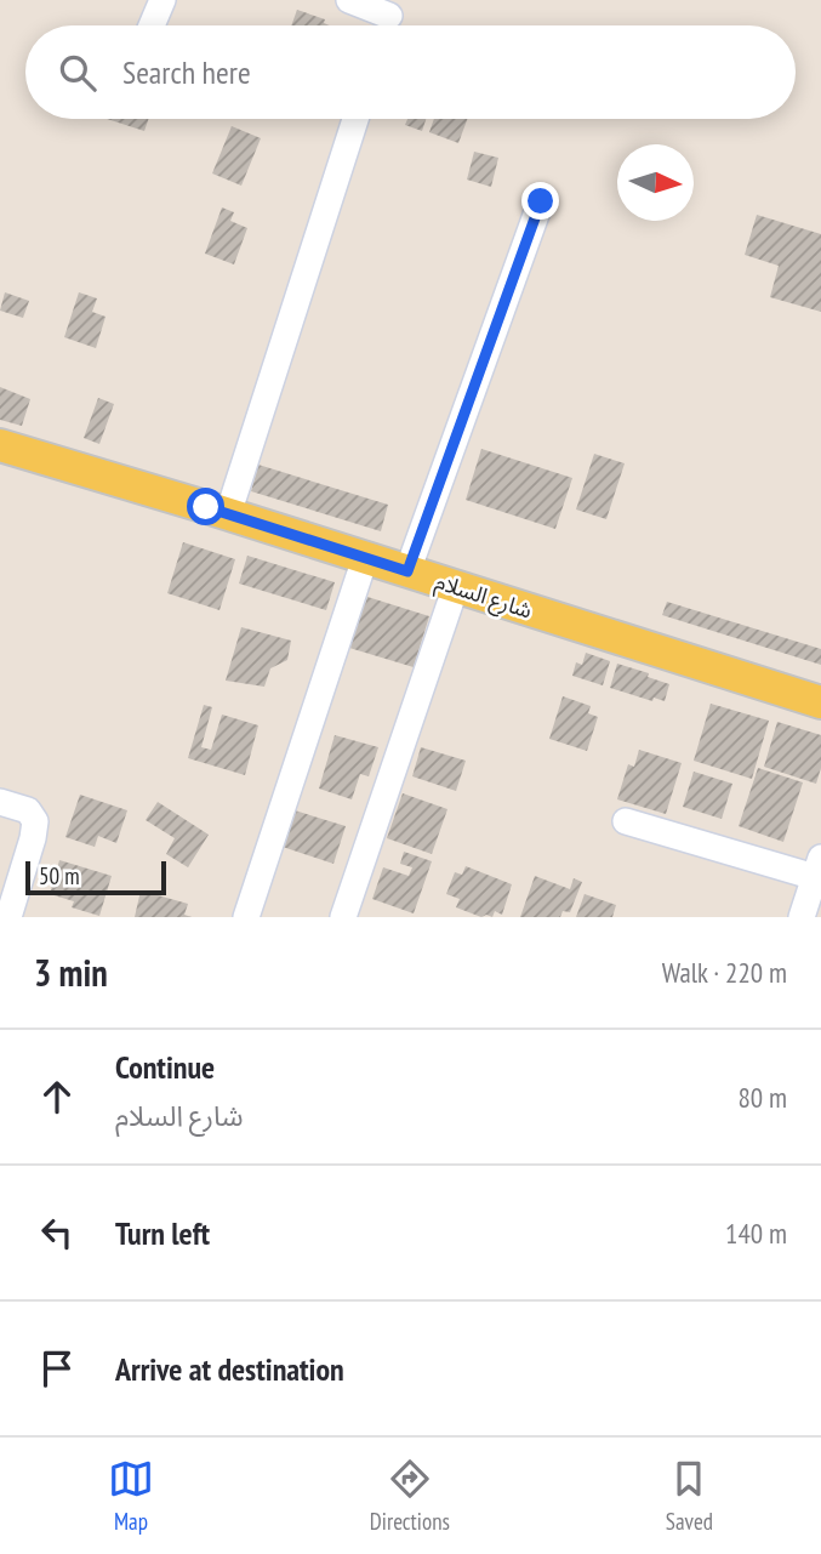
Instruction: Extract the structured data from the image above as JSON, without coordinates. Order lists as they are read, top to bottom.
{
  "streets": {
    "main road": ["شارع السلام"]
  },
  "scale_bar": "50 m",
  "north": "right",
  "page": {
    "search": "Search here",
    "scale": "50 m",
    "heading": ["3 min", "Walk · 220 m"],
    "list": [
      ["Continue", "شارع السلام", "80 m"],
      ["Turn left", "140 m"],
      "Arrive at destination"
    ],
    "nav": ["Map", "Directions", "Saved"]
  }
}
